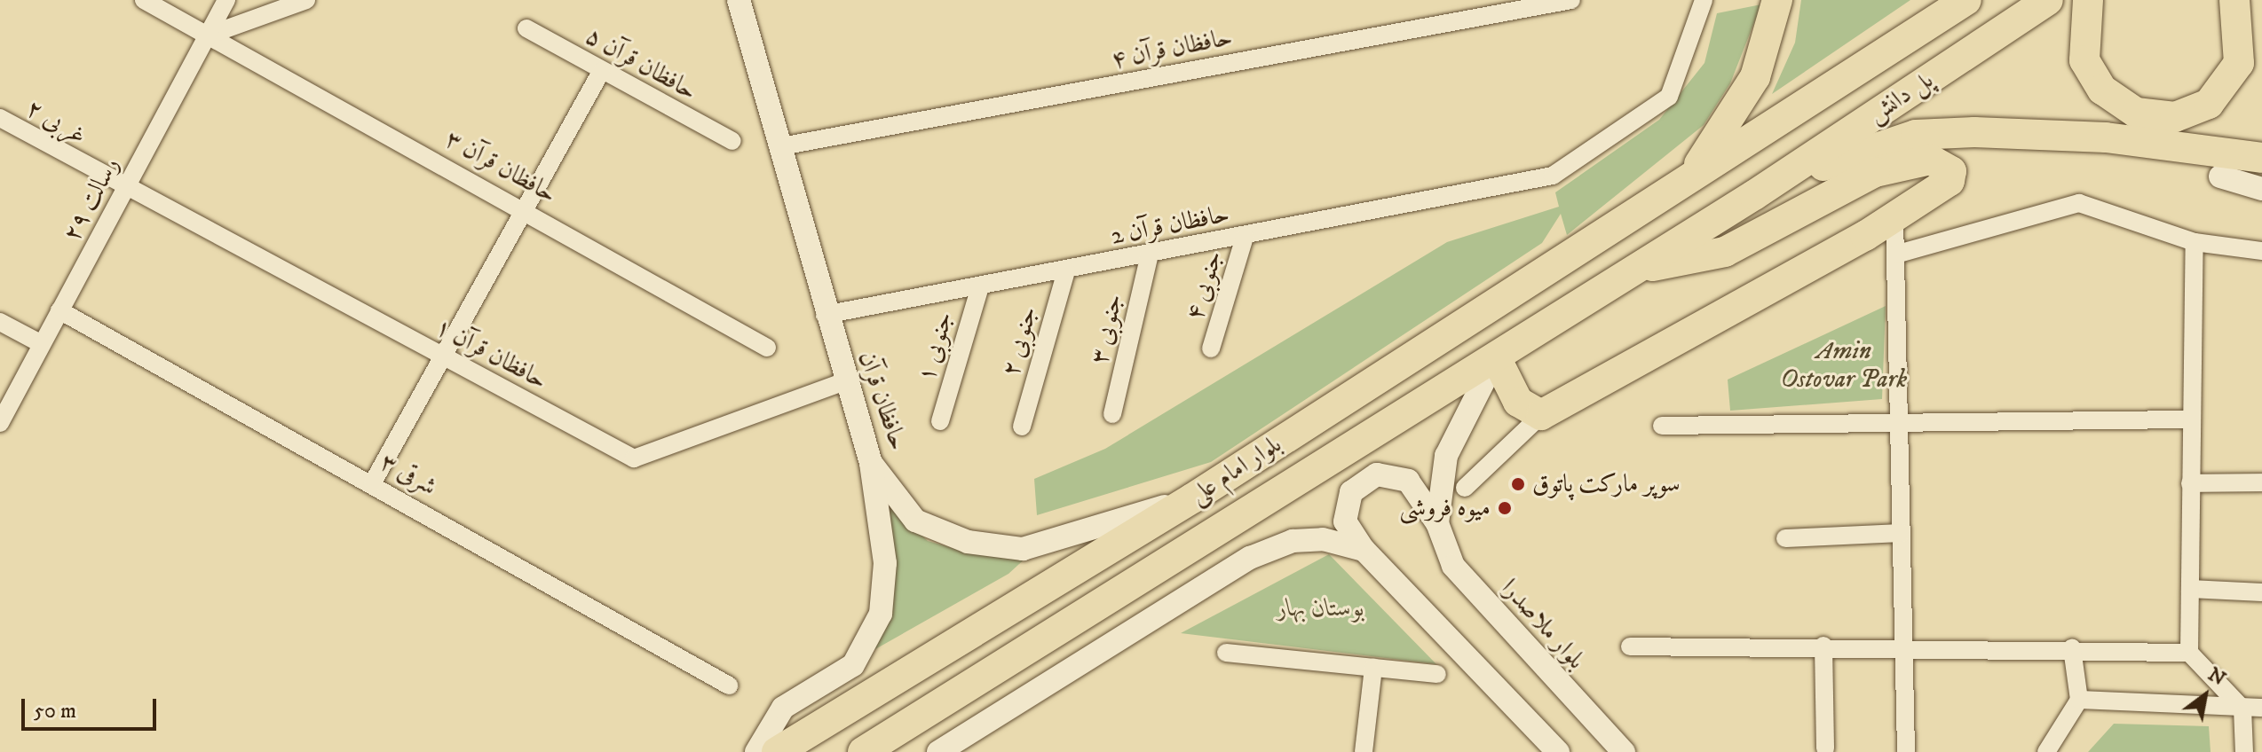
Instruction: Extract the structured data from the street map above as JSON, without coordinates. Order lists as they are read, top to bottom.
{
  "streets": {
    "highway": ["پل دانش", "بلوار امام علی"],
    "street": [
      "حافظان قرآن ۴",
      "حافظان قرآن ۵",
      "۲ غربی",
      "حافظان قرآن ۳",
      "رسالت ۲۹",
      "حافظان قرآن 2",
      "جنوبی ۴",
      "جنوبی ۳",
      "جنوبی ۲",
      "جنوبی ۱",
      "حافظان قرآن ۱",
      "حافظان قرآن",
      "۳ شرقی",
      "بلوار ملاصدرا"
    ]
  },
  "crossings": [
    ["حافظان قرآن ۴", "حافظان قرآن"],
    ["پل دانش", "بلوار امام علی"],
    ["۲ غربی", "رسالت ۲۹"],
    ["۲ غربی", "حافظان قرآن ۱"],
    ["حافظان قرآن ۳", "رسالت ۲۹"],
    ["رسالت ۲۹", "حافظان قرآن ۱"],
    ["رسالت ۲۹", "۳ شرقی"],
    ["حافظان قرآن 2", "جنوبی ۴"],
    ["حافظان قرآن 2", "جنوبی ۳"],
    ["حافظان قرآن 2", "جنوبی ۲"],
    ["حافظان قرآن 2", "جنوبی ۱"],
    ["حافظان قرآن 2", "حافظان قرآن"],
    ["حافظان قرآن ۱", "حافظان قرآن"],
    ["حافظان قرآن", "بلوار امام علی"]
  ],
  "parks": ["Amin Ostovar Park", "بوستان بهار"],
  "places": ["سوپر مارکت پاتوق", "میوه فروشی"],
  "scale_bar": "50 m",
  "north": "top right"
}
